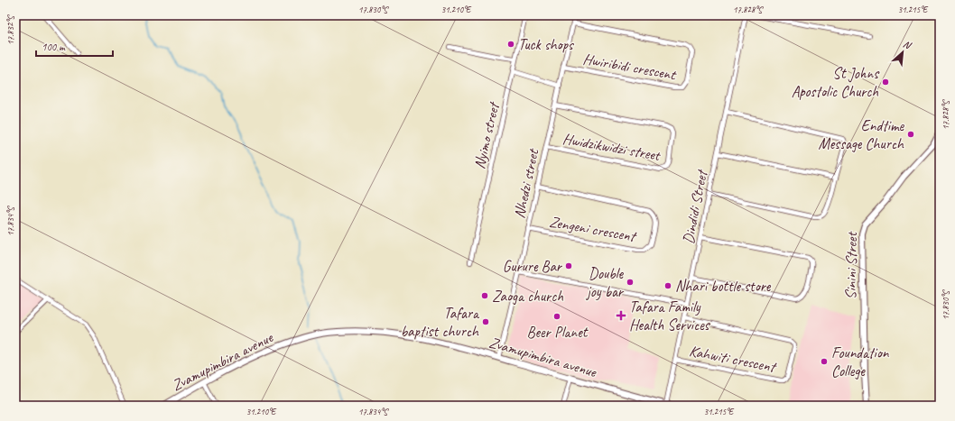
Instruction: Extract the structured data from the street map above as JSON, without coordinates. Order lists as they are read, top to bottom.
{
  "streets": {
    "street": [
      "Hwiribidi crescent",
      "Nyimo street",
      "Hwidzikwidzi street",
      "Nhedzi street",
      "Dindidi Street",
      "Zengeni crescent",
      "Sinini Street",
      "Zvamupimbira avenue",
      "Kahwiti crescent"
    ]
  },
  "crossings": [
    ["Hwiribidi crescent", "Nhedzi street"],
    ["Hwidzikwidzi street", "Nhedzi street"],
    ["Nhedzi street", "Zengeni crescent"],
    ["Nhedzi street", "Zvamupimbira avenue"],
    ["Dindidi Street", "Zvamupimbira avenue"],
    ["Dindidi Street", "Kahwiti crescent"]
  ],
  "places": {
    "other": [
      "Tuck shops",
      "St Johns Apostolic Church",
      "Endtime Message Church",
      "Gurure Bar",
      "Double joy bar",
      "Nhari bottle store",
      "Zaoga church",
      "Beer Planet",
      "Tafara baptist church",
      "Foundation College"
    ],
    "health": ["Tafara Family Health Services"]
  },
  "scale_bar": "100 m",
  "north": "top right",
  "coordinates": [
    "17.830°S",
    "31.210°E",
    "17.828°S",
    "31.215°E",
    "17.832°S",
    "17.834°S"
  ]
}
